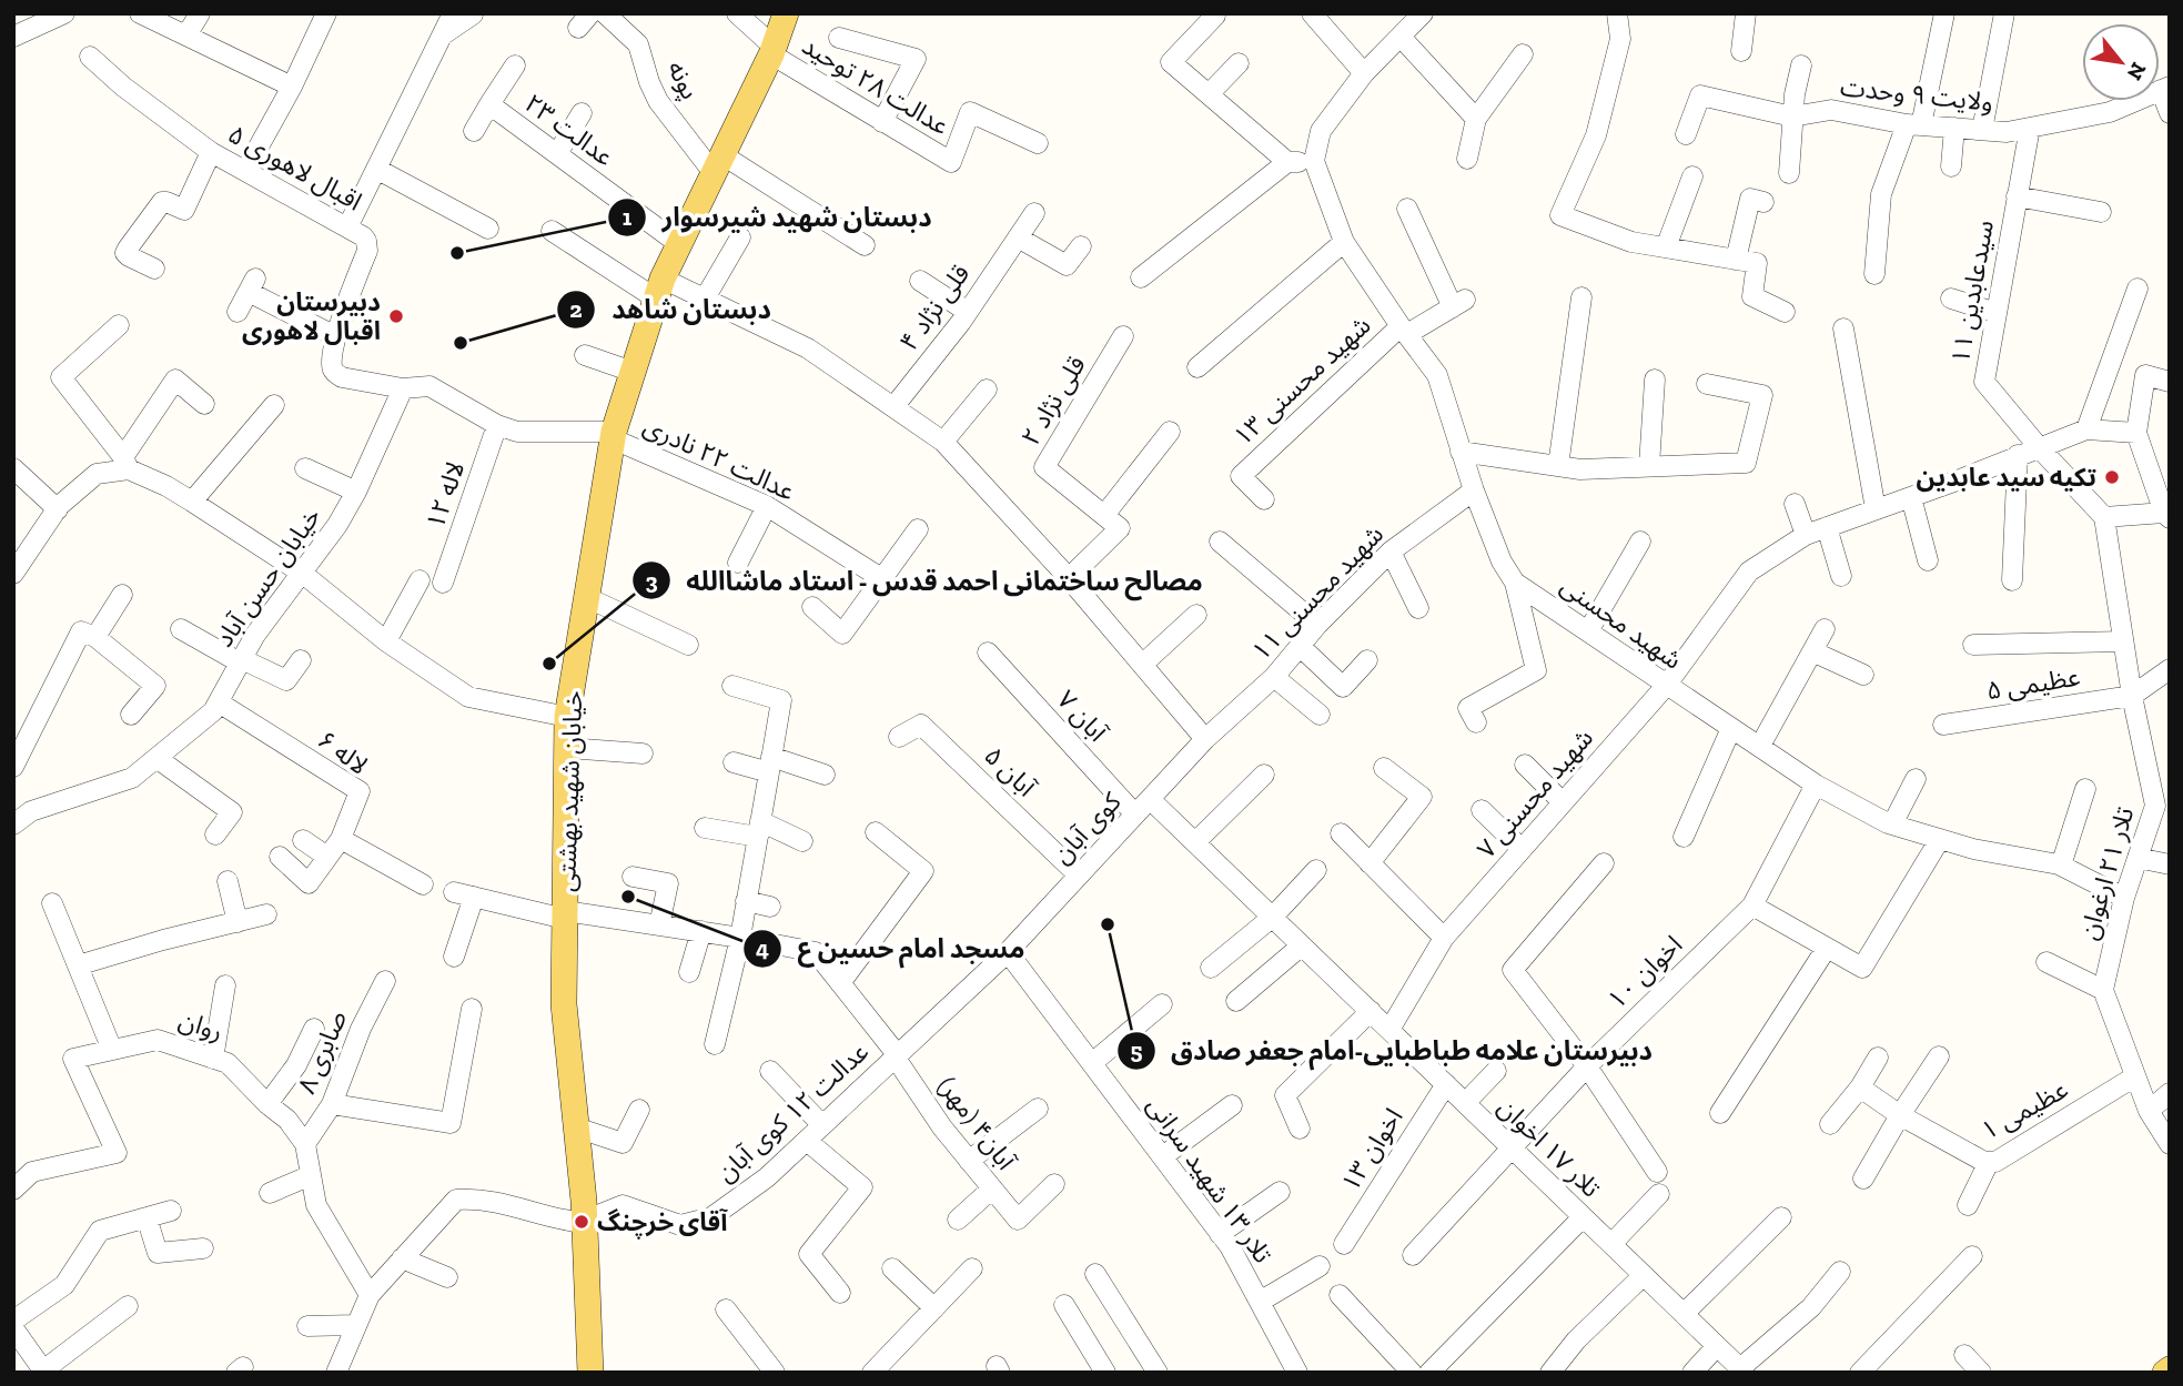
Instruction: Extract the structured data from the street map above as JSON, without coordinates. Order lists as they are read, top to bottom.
{
  "streets": {
    "main road": ["خیابان شهید بهشتی"],
    "street": [
      "پونه",
      "عدالت ۲۸ توحید",
      "ولایت ۹ وحدت",
      "عدالت ۲۳",
      "اقبال لاهوری ۵",
      "سیدعابدین ۱۱",
      "قلی نژاد ۴",
      "شهید محسنی ۱۳",
      "قلی نژاد ۲",
      "عدالت ۲۲ نادری",
      "لاله ۱۲",
      "خیابان حسن آباد",
      "شهید محسنی ۱۱",
      "شهید محسنی",
      "عظیمی ۵",
      "آبان ۷",
      "لاله ۶",
      "آبان ۵",
      "شهید محسنی ۷",
      "کوی آبان",
      "تلار ۲۱ ارغوان",
      "اخوان ۱۰",
      "روان",
      "صابری ۸",
      "عظیمی ۱",
      "عدالت ۱۲ کوی آبان",
      "آبان۴ (مهر)",
      "تلار ۱۷ اخوان",
      "اخوان ۱۳",
      "تلار ۱۳ شهید سرانی"
    ]
  },
  "crossings": [
    ["پونه", "خیابان شهید بهشتی"],
    ["عدالت ۲۸ توحید", "خیابان شهید بهشتی"],
    ["ولایت ۹ وحدت", "سیدعابدین ۱۱"],
    ["عدالت ۲۳", "خیابان شهید بهشتی"],
    ["اقبال لاهوری ۵", "خیابان حسن آباد"],
    ["سیدعابدین ۱۱", "شهید محسنی ۷"],
    ["شهید محسنی ۱۳", "شهید محسنی"],
    ["عدالت ۲۲ نادری", "خیابان شهید بهشتی"],
    ["خیابان حسن آباد", "لاله ۶"],
    ["شهید محسنی ۱۱", "شهید محسنی"],
    ["شهید محسنی ۱۱", "کوی آبان"],
    ["شهید محسنی", "شهید محسنی ۷"],
    ["شهید محسنی", "تلار ۲۱ ارغوان"],
    ["شهید محسنی", "اخوان ۱۰"],
    ["عظیمی ۵", "تلار ۲۱ ارغوان"],
    ["آبان ۷", "کوی آبان"],
    ["آبان ۵", "کوی آبان"],
    ["خیابان شهید بهشتی", "عدالت ۱۲ کوی آبان"],
    ["خیابان شهید بهشتی", "آبان۴ (مهر)"],
    ["شهید محسنی ۷", "تلار ۱۷ اخوان"],
    ["کوی آبان", "عدالت ۱۲ کوی آبان"],
    ["کوی آبان", "تلار ۱۷ اخوان"],
    ["کوی آبان", "تلار ۱۳ شهید سرانی"],
    ["اخوان ۱۰", "تلار ۱۷ اخوان"],
    ["روان", "صابری ۸"],
    ["عدالت ۱۲ کوی آبان", "آبان۴ (مهر)"],
    ["عدالت ۱۲ کوی آبان", "تلار ۱۳ شهید سرانی"],
    ["تلار ۱۷ اخوان", "اخوان ۱۳"]
  ],
  "places": [
    "دبستان شهید شیرسوار",
    "دبیرستان اقبال لاهوری",
    "دبستان شاهد",
    "تکیه سید عابدین",
    "مصالح ساختمانی احمد قدس - استاد ماشاالله",
    "مسجد امام حسین ع",
    "دبیرستان علامه طباطبایی-امام جعفر صادق",
    "آقای خرچنگ"
  ],
  "north": "bottom right"
}
